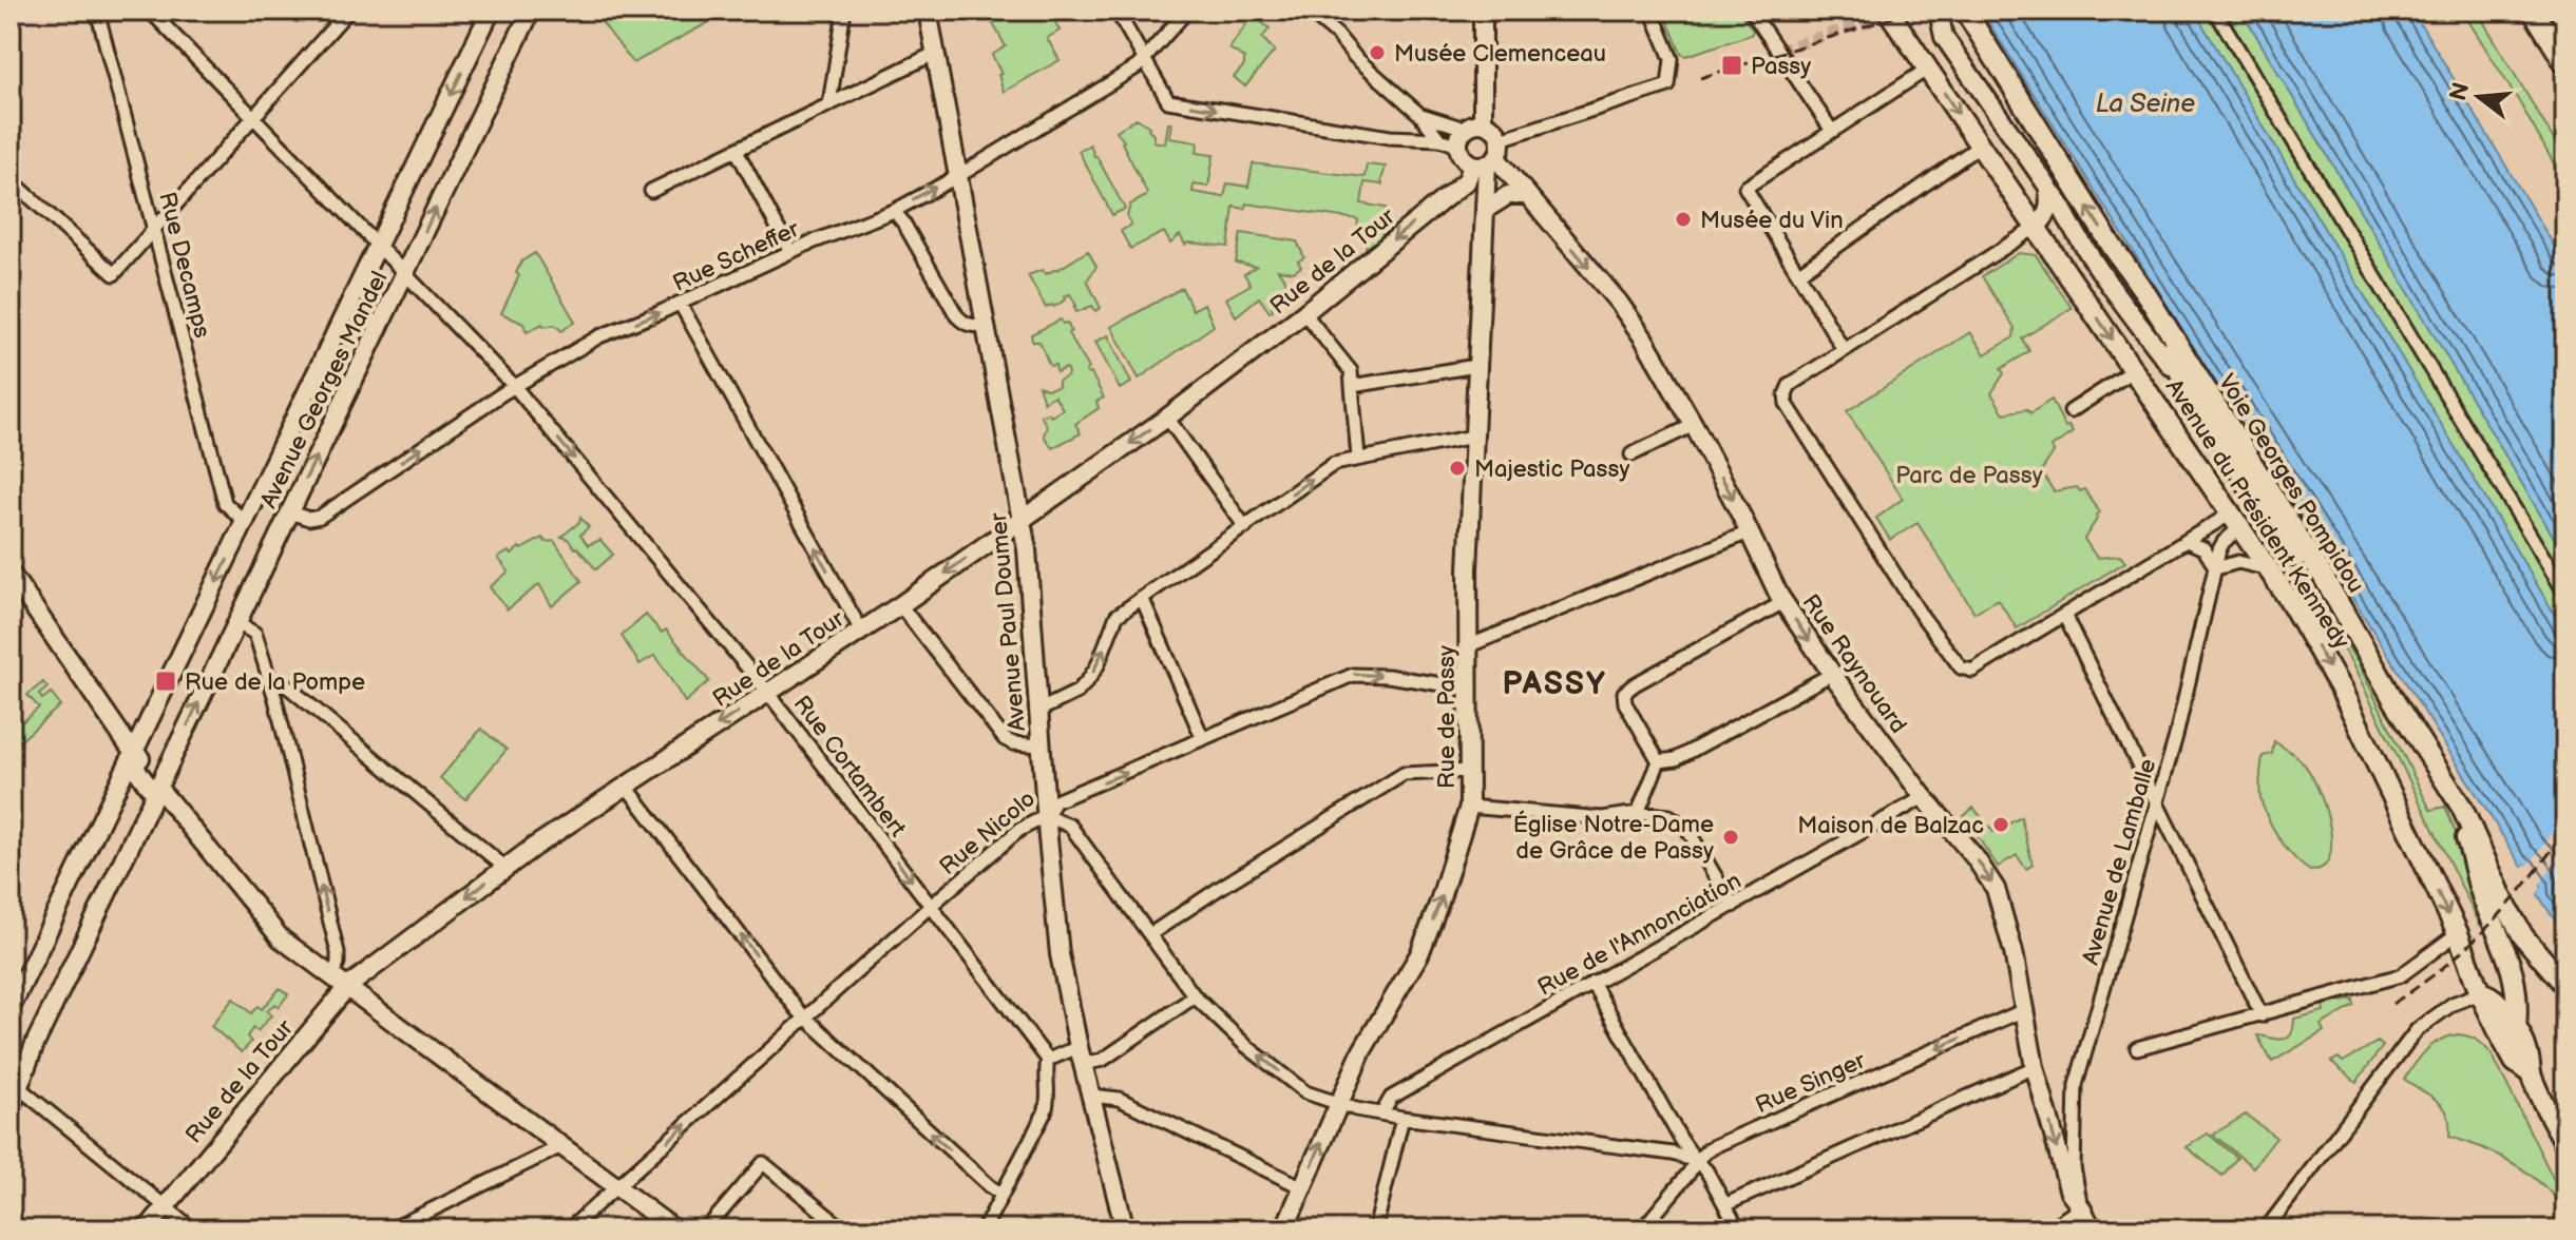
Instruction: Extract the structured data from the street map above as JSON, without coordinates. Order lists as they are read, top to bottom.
{
  "streets": {
    "main road": ["Voie Georges Pompidou", "Avenue du Président Kennedy"],
    "street": [
      "Rue Scheffer",
      "Rue de la Tour",
      "Rue Decamps",
      "Avenue Georges Mandel",
      "Avenue Paul Doumer",
      "Rue Raynouard",
      "Rue de Passy",
      "Rue Cortambert",
      "Rue Nicolo",
      "Avenue de Lamballe",
      "Rue de l'Annonciation",
      "Rue Singer"
    ]
  },
  "crossings": [
    ["Rue Scheffer", "Avenue Georges Mandel"],
    ["Rue Scheffer", "Avenue Paul Doumer"],
    ["Rue Scheffer", "Rue Cortambert"],
    ["Rue de la Tour", "Avenue Paul Doumer"],
    ["Rue de la Tour", "Rue Raynouard"],
    ["Rue de la Tour", "Rue de Passy"],
    ["Rue de la Tour", "Rue Cortambert"],
    ["Rue Decamps", "Avenue Georges Mandel"],
    ["Avenue Georges Mandel", "Rue Cortambert"],
    ["Avenue du Président Kennedy", "Avenue de Lamballe"],
    ["Avenue Paul Doumer", "Rue Nicolo"],
    ["Rue Raynouard", "Rue de Passy"],
    ["Rue Raynouard", "Avenue de Lamballe"],
    ["Rue Raynouard", "Rue de l'Annonciation"],
    ["Rue Raynouard", "Rue Singer"],
    ["Rue de Passy", "Rue Nicolo"],
    ["Rue Cortambert", "Rue Nicolo"]
  ],
  "one_way": [
    "Rue Scheffer",
    "Rue de la Tour",
    "Rue Raynouard",
    "Rue de Passy",
    "Rue Cortambert",
    "Rue Nicolo"
  ],
  "districts": ["PASSY"],
  "water": ["La Seine"],
  "parks": ["Parc de Passy"],
  "places": {
    "other": [
      "Musée Clemenceau",
      "Musée du Vin",
      "Majestic Passy",
      "Maison de Balzac",
      "Église Notre-Dame de Grâce de Passy"
    ],
    "transit": ["Passy", "Rue de la Pompe"]
  },
  "north": "left"
}
